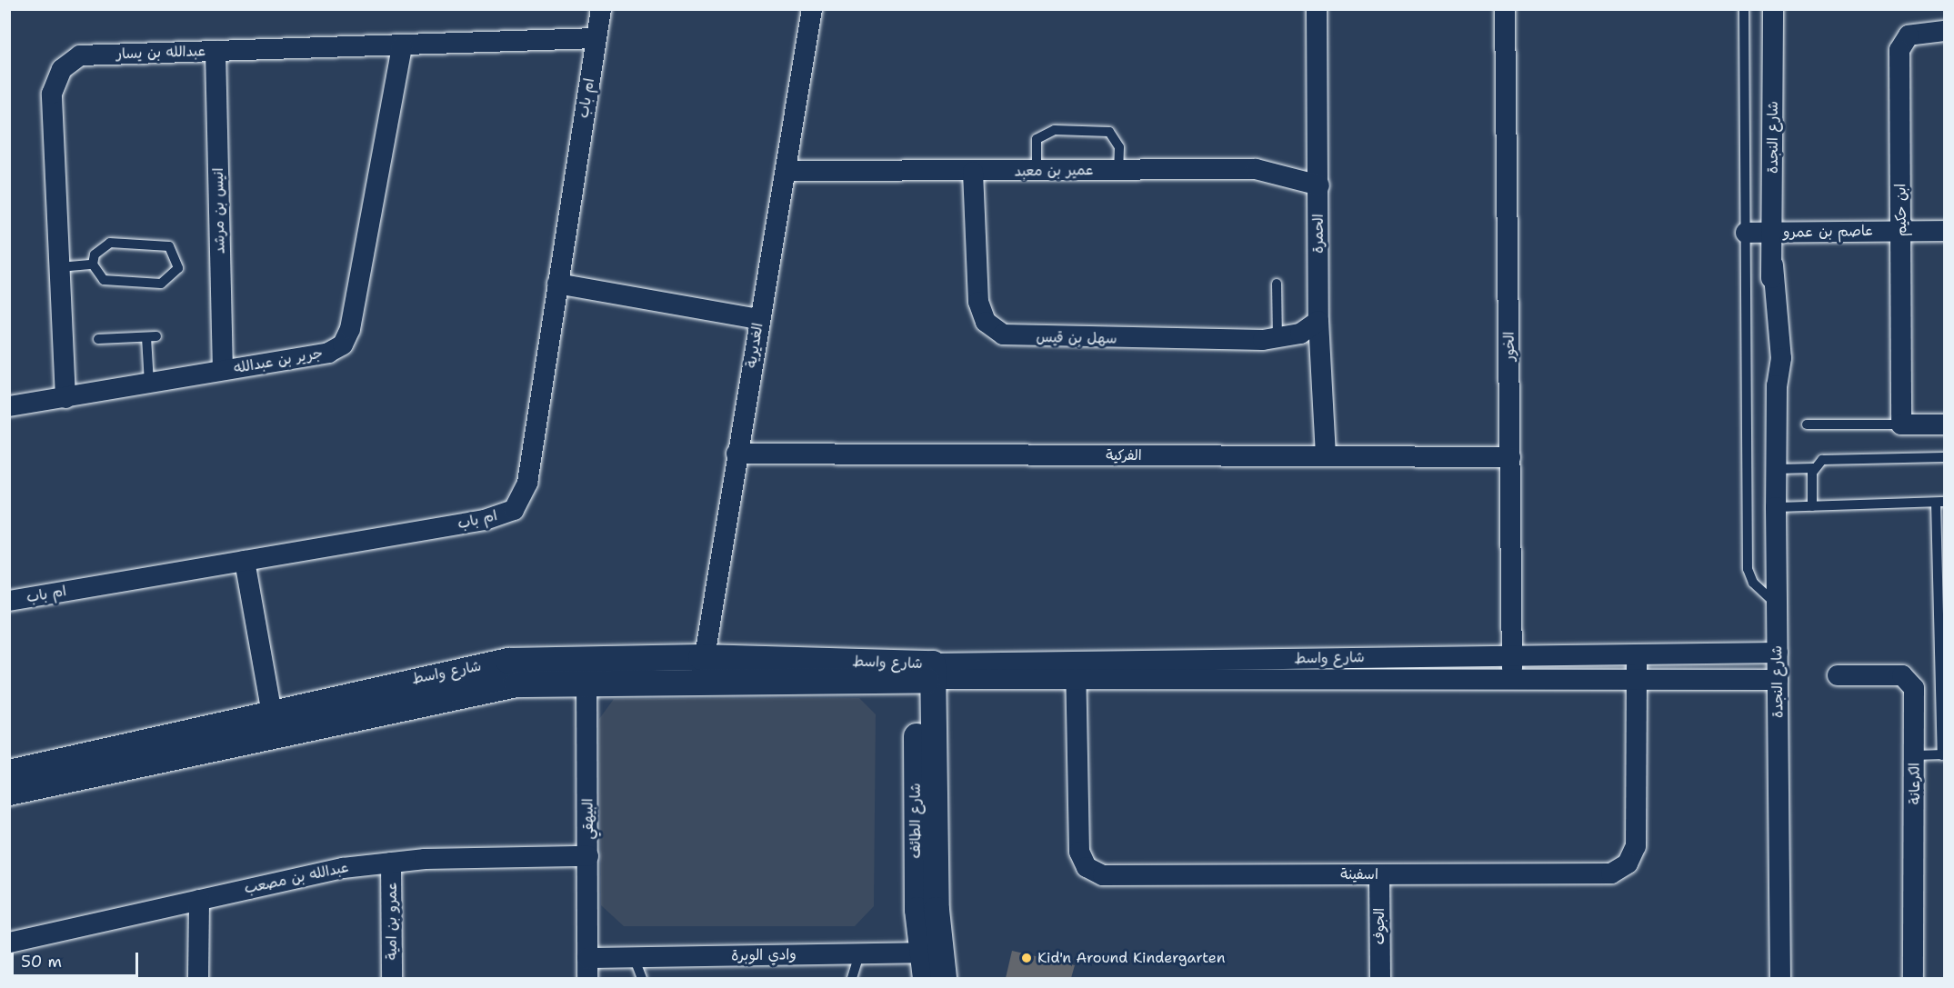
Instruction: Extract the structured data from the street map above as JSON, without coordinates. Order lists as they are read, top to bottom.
{
  "streets": {
    "street": [
      "عبدالله بن يسار",
      "ام باب",
      "شارع النجدة",
      "عمير بن معبد",
      "ابن حكيم",
      "انيس بن مرشد",
      "عاصم بن عمرو",
      "الحمرة",
      "سهل بن قيس",
      "الغديرية",
      "الخور",
      "جرير بن عبدالله",
      "الفركية",
      "شارع واسط",
      "الكرعانة",
      "البيهقي",
      "شارع الطائف",
      "اسفينة",
      "عبدالله بن مصعب",
      "عمرو بن امية",
      "الجوف",
      "وادي الوبرة"
    ]
  },
  "crossings": [
    ["عبدالله بن يسار", "ام باب"],
    ["عبدالله بن يسار", "انيس بن مرشد"],
    ["عبدالله بن يسار", "جرير بن عبدالله"],
    ["شارع النجدة", "عاصم بن عمرو"],
    ["شارع النجدة", "شارع واسط"],
    ["عمير بن معبد", "الحمرة"],
    ["عمير بن معبد", "سهل بن قيس"],
    ["عمير بن معبد", "الغديرية"],
    ["ابن حكيم", "عاصم بن عمرو"],
    ["انيس بن مرشد", "جرير بن عبدالله"],
    ["الحمرة", "سهل بن قيس"],
    ["الحمرة", "الفركية"],
    ["الغديرية", "الفركية"],
    ["الغديرية", "شارع واسط"],
    ["الخور", "الفركية"],
    ["الخور", "شارع واسط"],
    ["شارع واسط", "البيهقي"],
    ["شارع واسط", "شارع الطائف"],
    ["شارع واسط", "اسفينة"],
    ["البيهقي", "عبدالله بن مصعب"],
    ["البيهقي", "وادي الوبرة"],
    ["شارع الطائف", "وادي الوبرة"],
    ["اسفينة", "الجوف"],
    ["عبدالله بن مصعب", "عمرو بن امية"]
  ],
  "places": ["Kid'n Around Kindergarten"],
  "scale_bar": "50 m"
}
